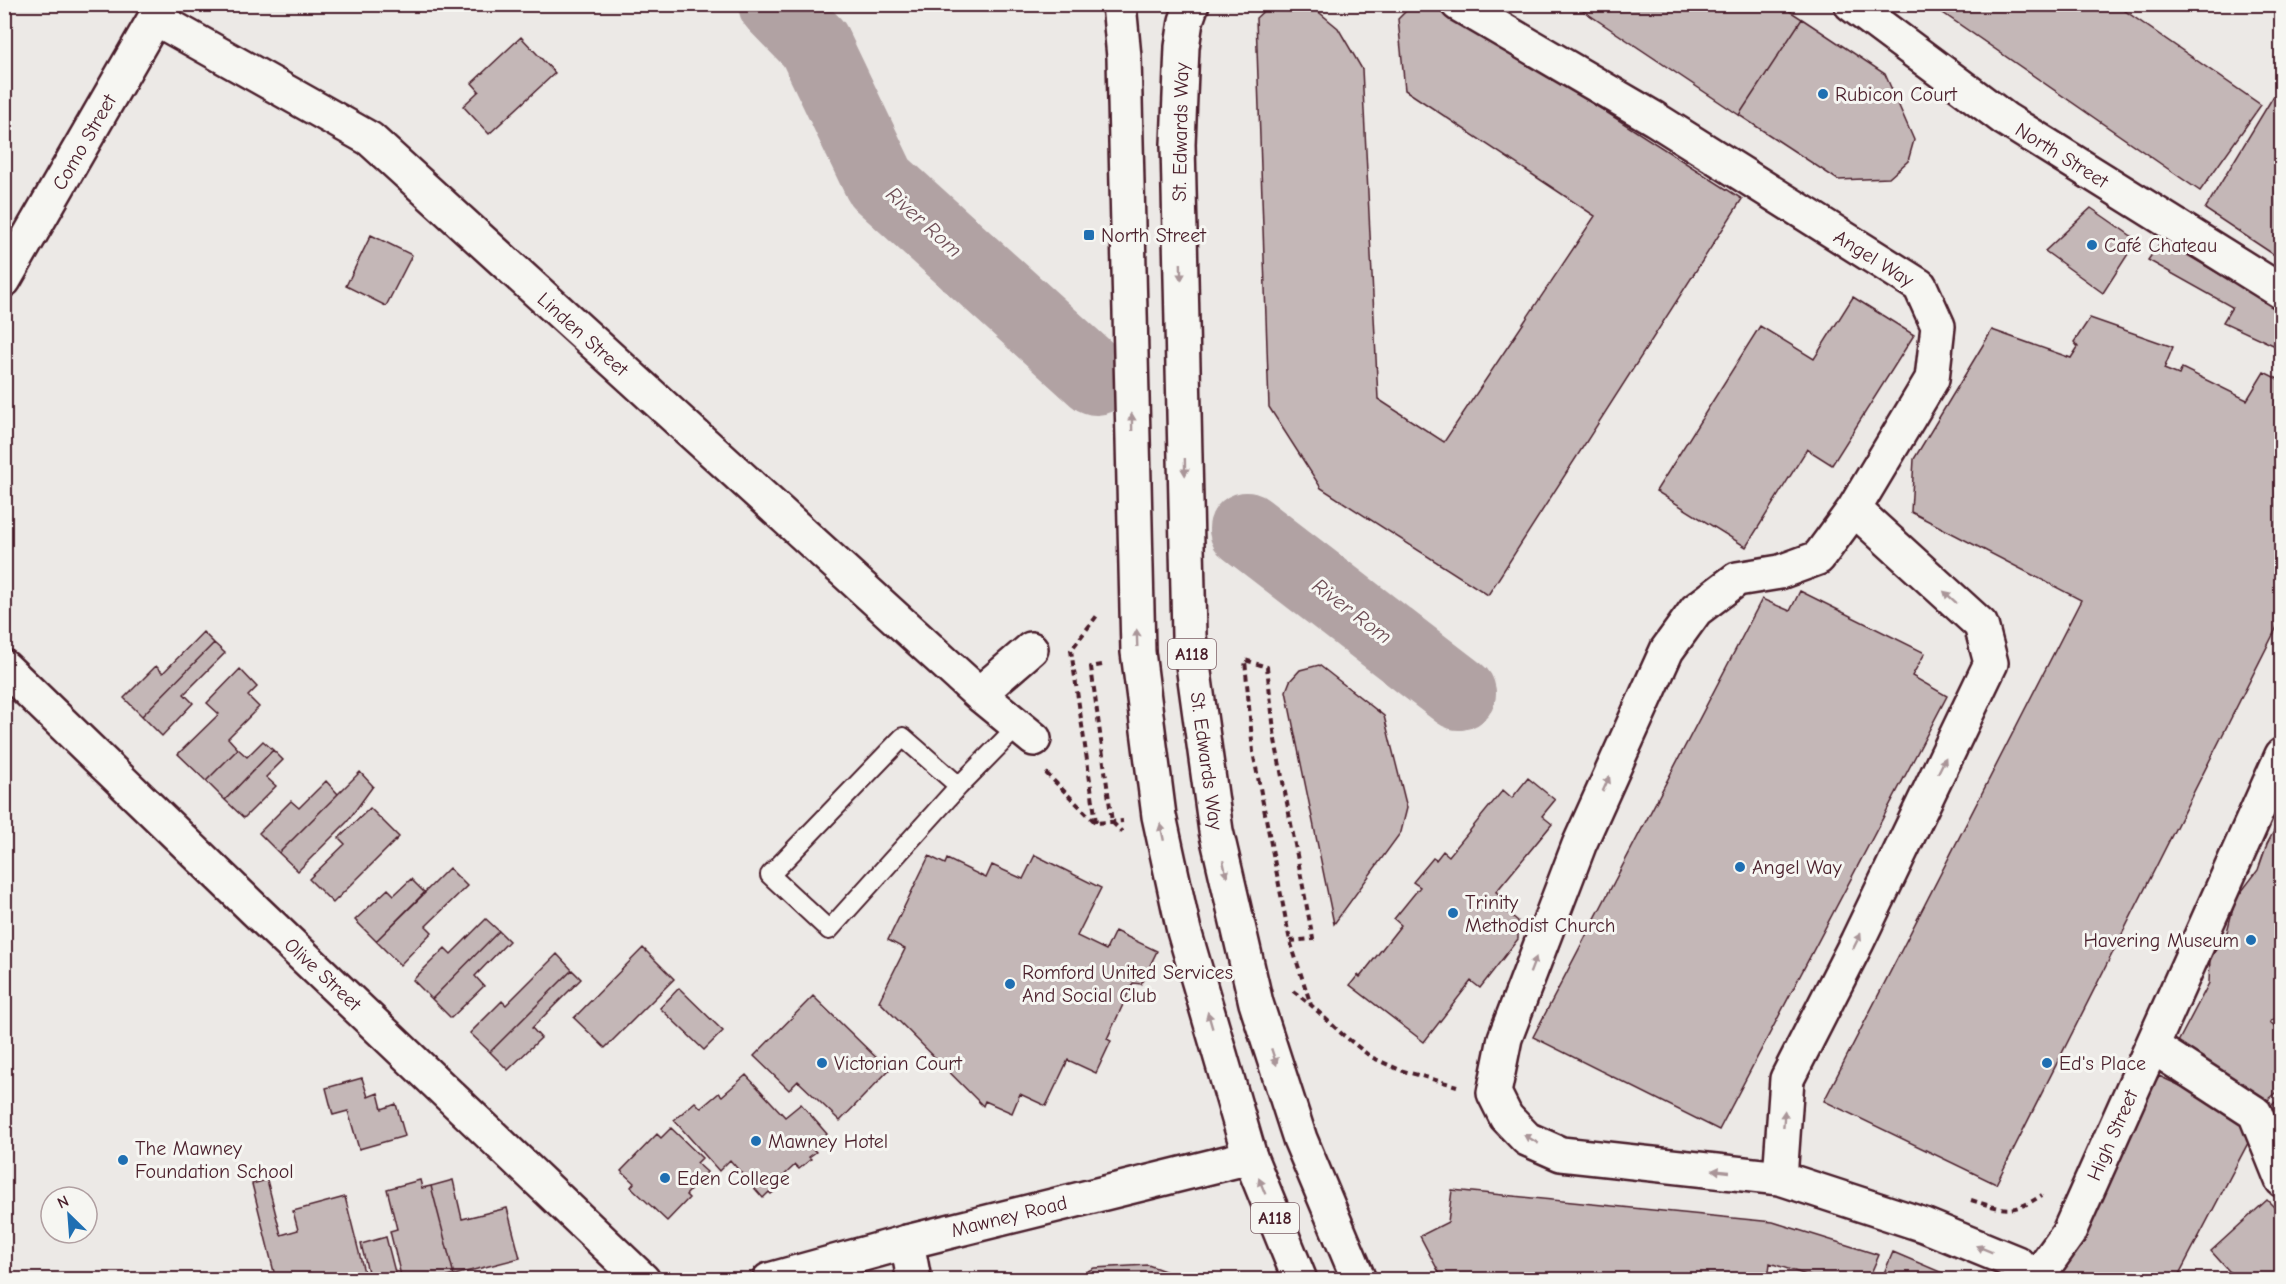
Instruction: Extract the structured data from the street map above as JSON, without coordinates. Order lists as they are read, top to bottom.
{
  "streets": {
    "street": [
      "St. Edwards Way",
      "Como Street",
      "North Street",
      "Angel Way",
      "Linden Street",
      "A118",
      "Olive Street",
      "High Street",
      "Mawney Road"
    ]
  },
  "crossings": [
    ["Como Street", "Linden Street"],
    ["A118", "Mawney Road"]
  ],
  "one_way": ["Angel Way"],
  "water": ["River Rom"],
  "places": {
    "other": [
      "Rubicon Court",
      "Café Chateau",
      "Angel Way",
      "Trinity Methodist Church",
      "Havering Museum",
      "Romford United Services And Social Club",
      "Victorian Court",
      "Ed's Place",
      "Mawney Hotel",
      "The Mawney Foundation School",
      "Eden College"
    ],
    "transit": ["North Street"]
  },
  "north": "top left"
}
